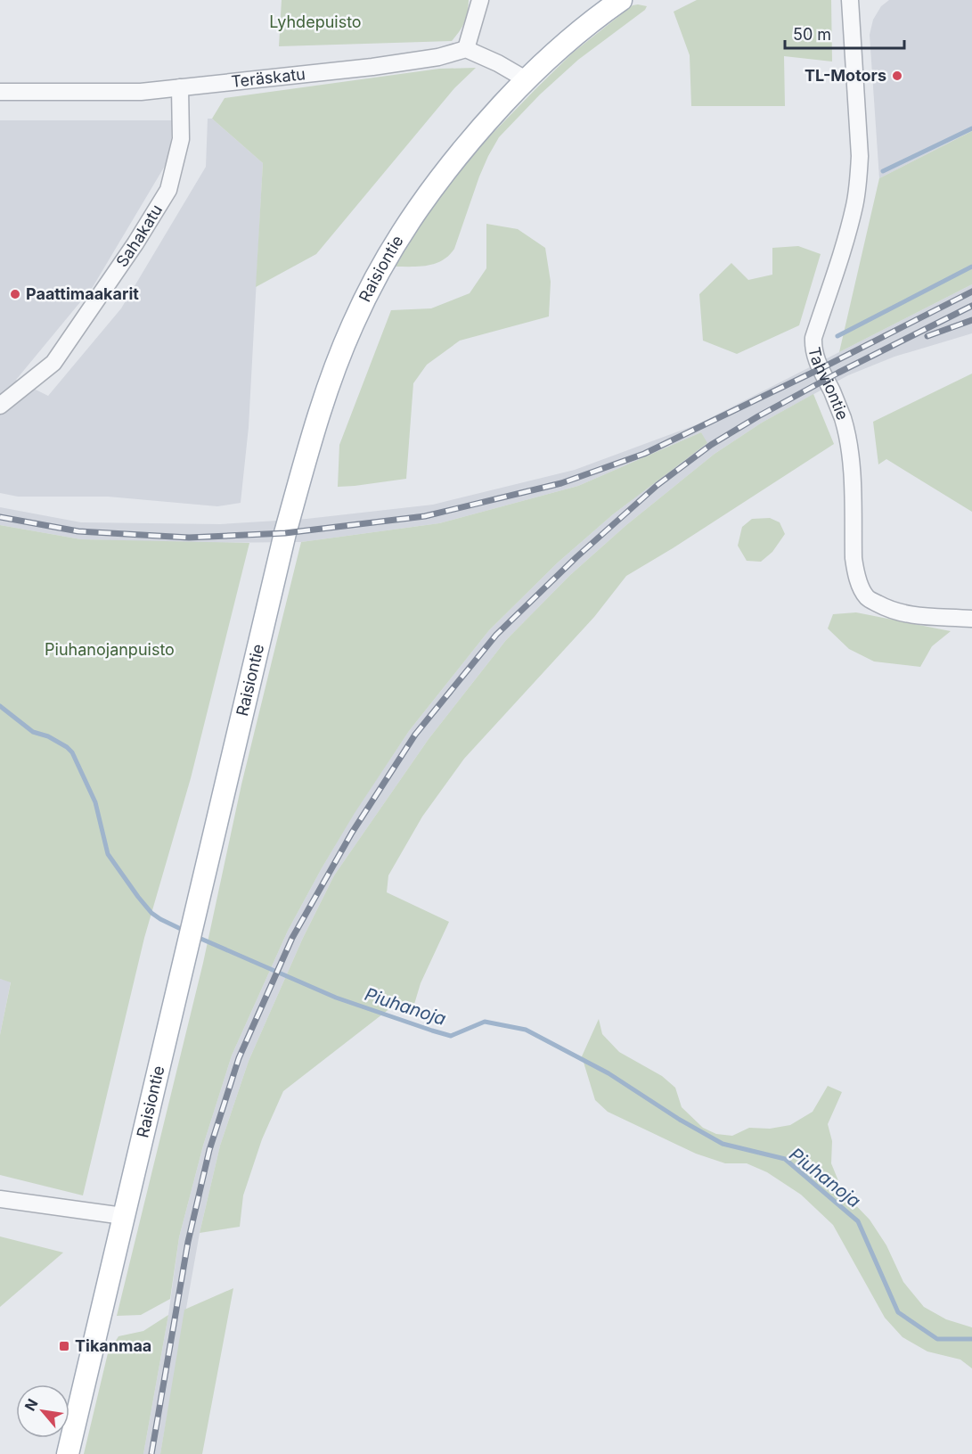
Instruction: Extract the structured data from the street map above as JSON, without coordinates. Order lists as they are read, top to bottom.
{
  "streets": {
    "main road": ["Raisiontie"],
    "street": ["Teräskatu", "Sahakatu", "Tahviontie"]
  },
  "crossings": [
    ["Teräskatu", "Sahakatu"]
  ],
  "water": ["Piuhanoja"],
  "parks": ["Lyhdepuisto", "Piuhanojanpuisto"],
  "places": {
    "other": ["TL-Motors", "Paattimaakarit"],
    "transit": ["Tikanmaa"]
  },
  "scale_bar": "50 m",
  "north": "top left"
}
